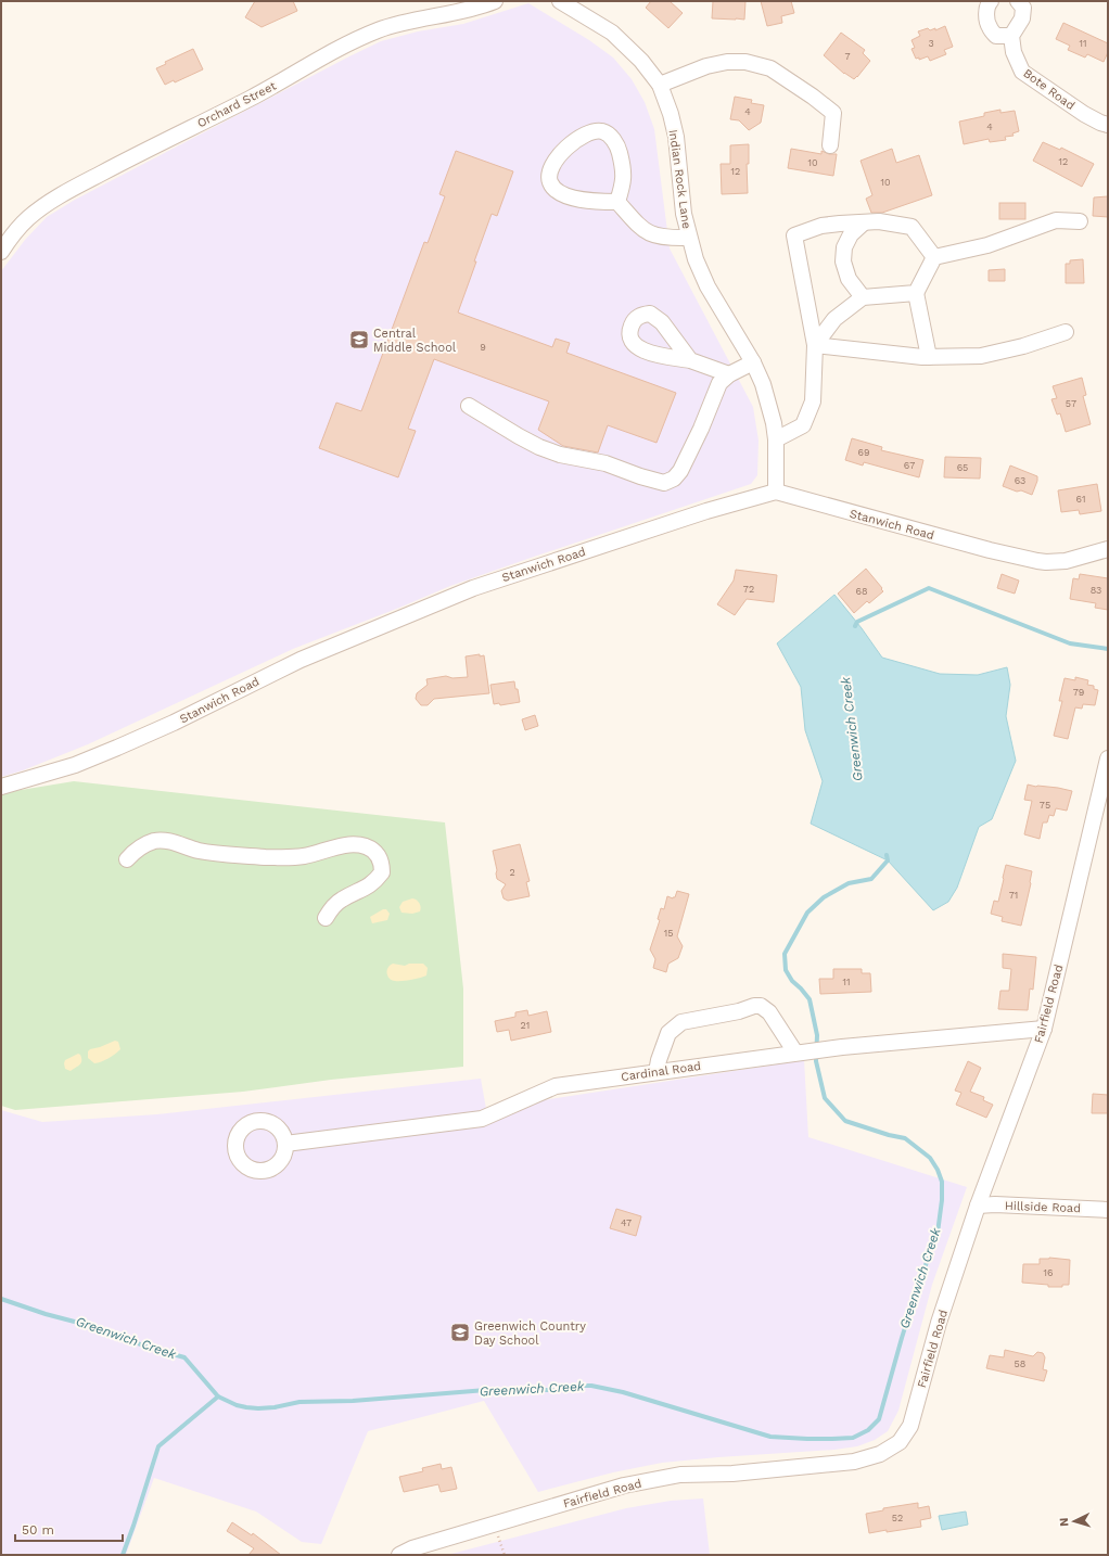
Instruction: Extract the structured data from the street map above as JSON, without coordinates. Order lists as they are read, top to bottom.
{
  "streets": {
    "street": [
      "Bote Road",
      "Orchard Street",
      "Indian Rock Lane",
      "Stanwich Road",
      "Fairfield Road",
      "Cardinal Road",
      "Hillside Road"
    ]
  },
  "crossings": [
    ["Indian Rock Lane", "Stanwich Road"],
    ["Fairfield Road", "Cardinal Road"],
    ["Fairfield Road", "Hillside Road"]
  ],
  "water": ["Greenwich Creek"],
  "places": {
    "school or university": ["Central Middle School", "Greenwich Country Day School"]
  },
  "house_numbers": [
    "3",
    "11",
    "7",
    "4",
    "4",
    "12",
    "10",
    "12",
    "10",
    "9",
    "57",
    "69",
    "67",
    "65",
    "63",
    "61",
    "72",
    "83",
    "68",
    "79",
    "75",
    "2",
    "71",
    "15",
    "11",
    "21",
    "47",
    "16",
    "58",
    "52"
  ],
  "scale_bar": "50 m",
  "north": "left"
}
